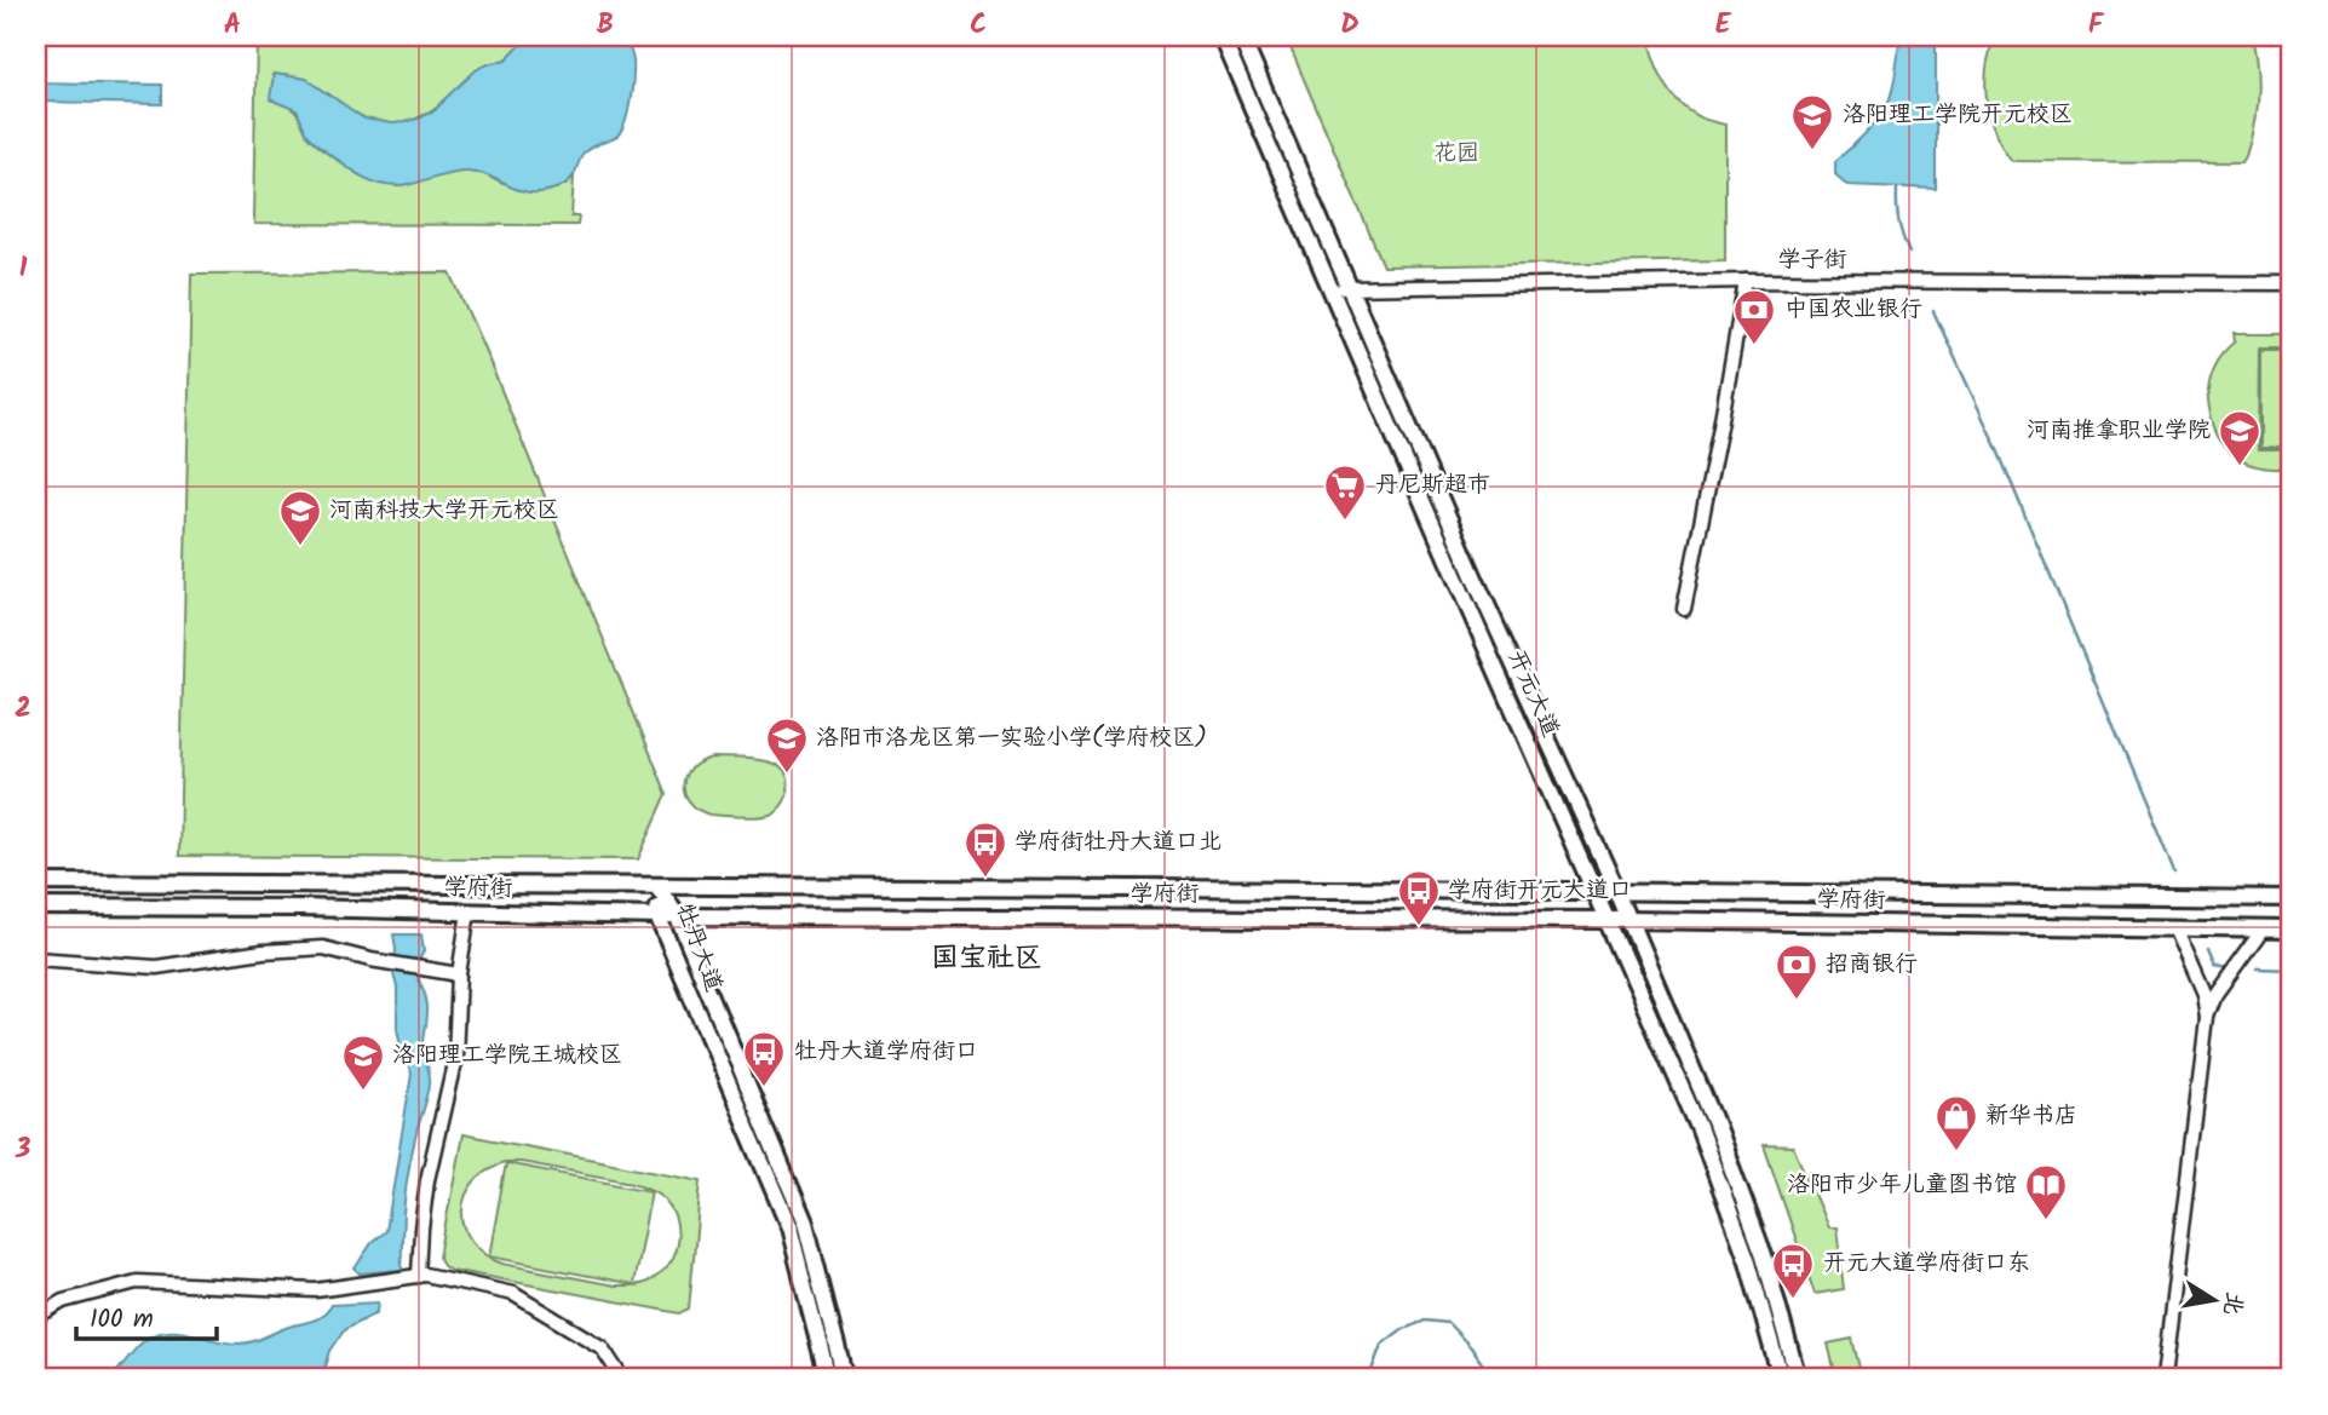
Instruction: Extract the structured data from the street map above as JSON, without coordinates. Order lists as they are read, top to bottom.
{
  "streets": {
    "main road": ["开元大道", "学府街", "牡丹大道"],
    "street": ["学子街"]
  },
  "crossings": [
    ["学子街", "开元大道"],
    ["开元大道", "学府街"],
    ["学府街", "牡丹大道"]
  ],
  "districts": ["国宝社区"],
  "parks": ["花园"],
  "places": {
    "school or university": [
      "洛阳理工学院开元校区",
      "河南推拿职业学院",
      "河南科技大学开元校区",
      "洛阳市洛龙区第一实验小学(学府校区)",
      "洛阳理工学院王城校区"
    ],
    "bank": ["中国农业银行", "招商银行"],
    "supermarket": ["丹尼斯超市"],
    "bus stop": [
      "学府街牡丹大道口北",
      "学府街开元大道口",
      "牡丹大道学府街口",
      "开元大道学府街口东"
    ],
    "shop": ["新华书店"],
    "library": ["洛阳市少年儿童图书馆"]
  },
  "scale_bar": "100 m",
  "north": "right",
  "grid": {
    "columns": [
      "A",
      "B",
      "C",
      "D",
      "E",
      "F"
    ],
    "rows": ["1", "2", "3"]
  }
}
